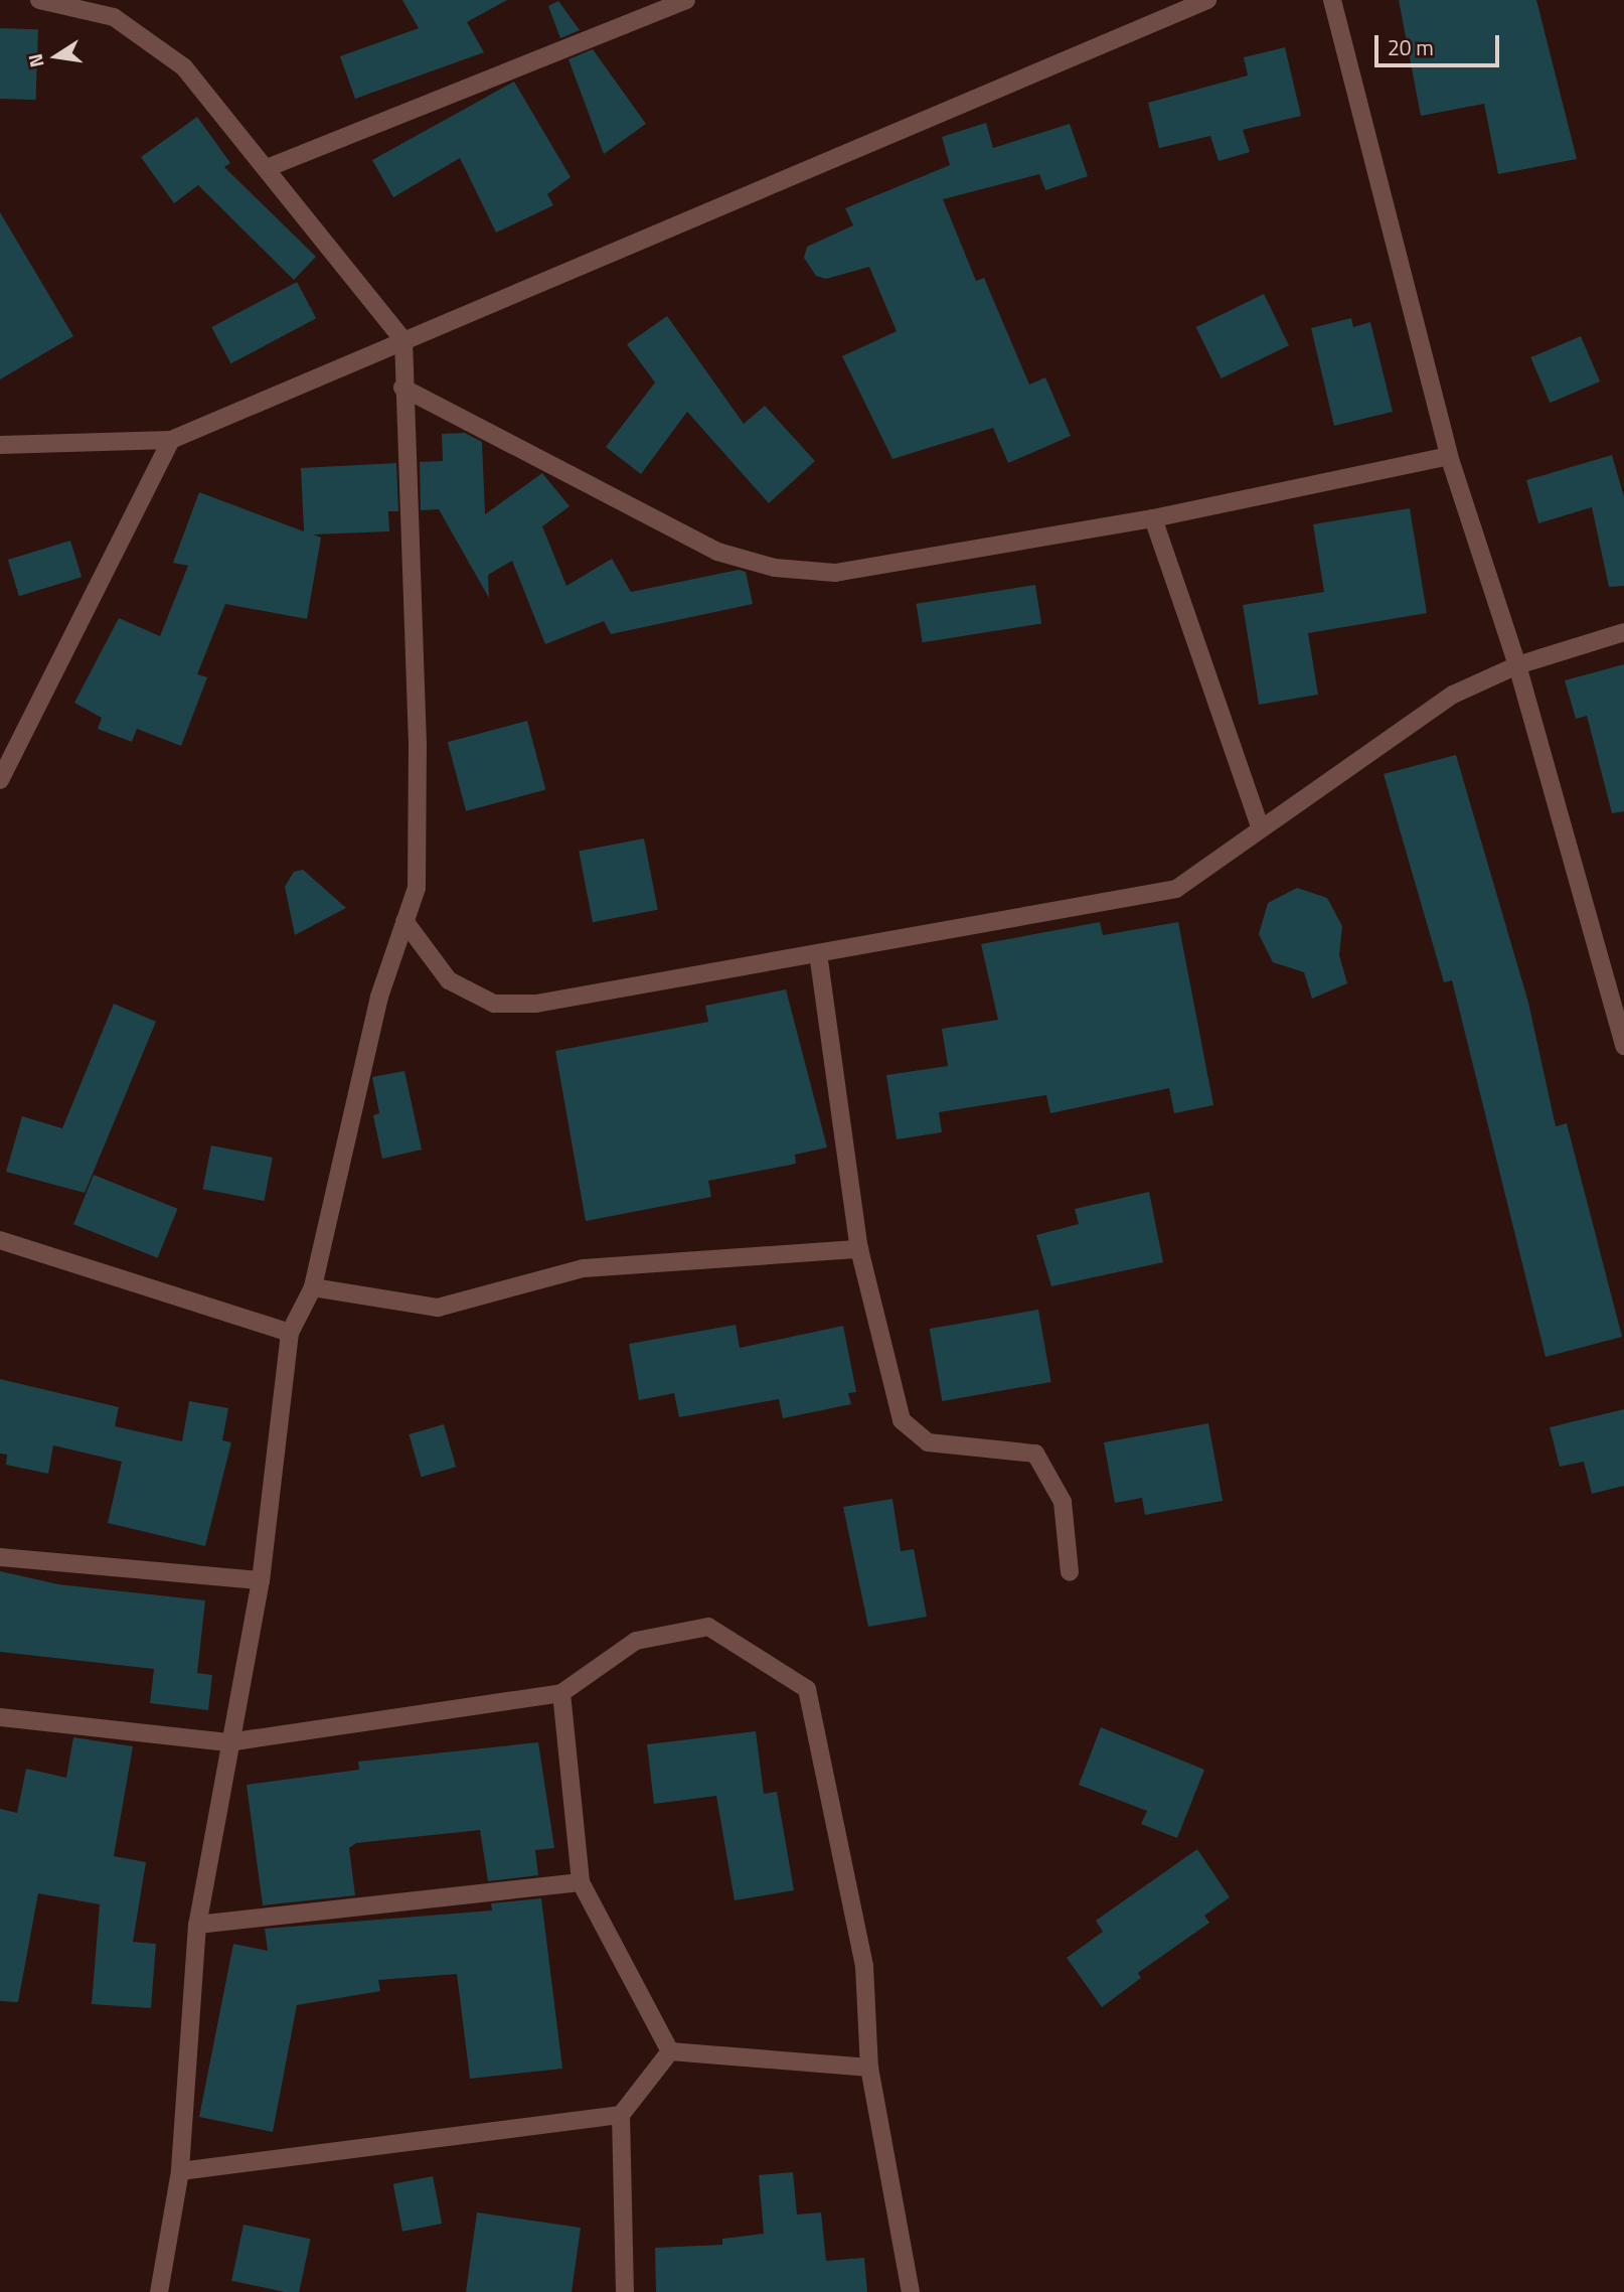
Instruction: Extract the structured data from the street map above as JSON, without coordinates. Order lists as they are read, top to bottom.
{
  "scale_bar": "20 m",
  "north": "left"
}
